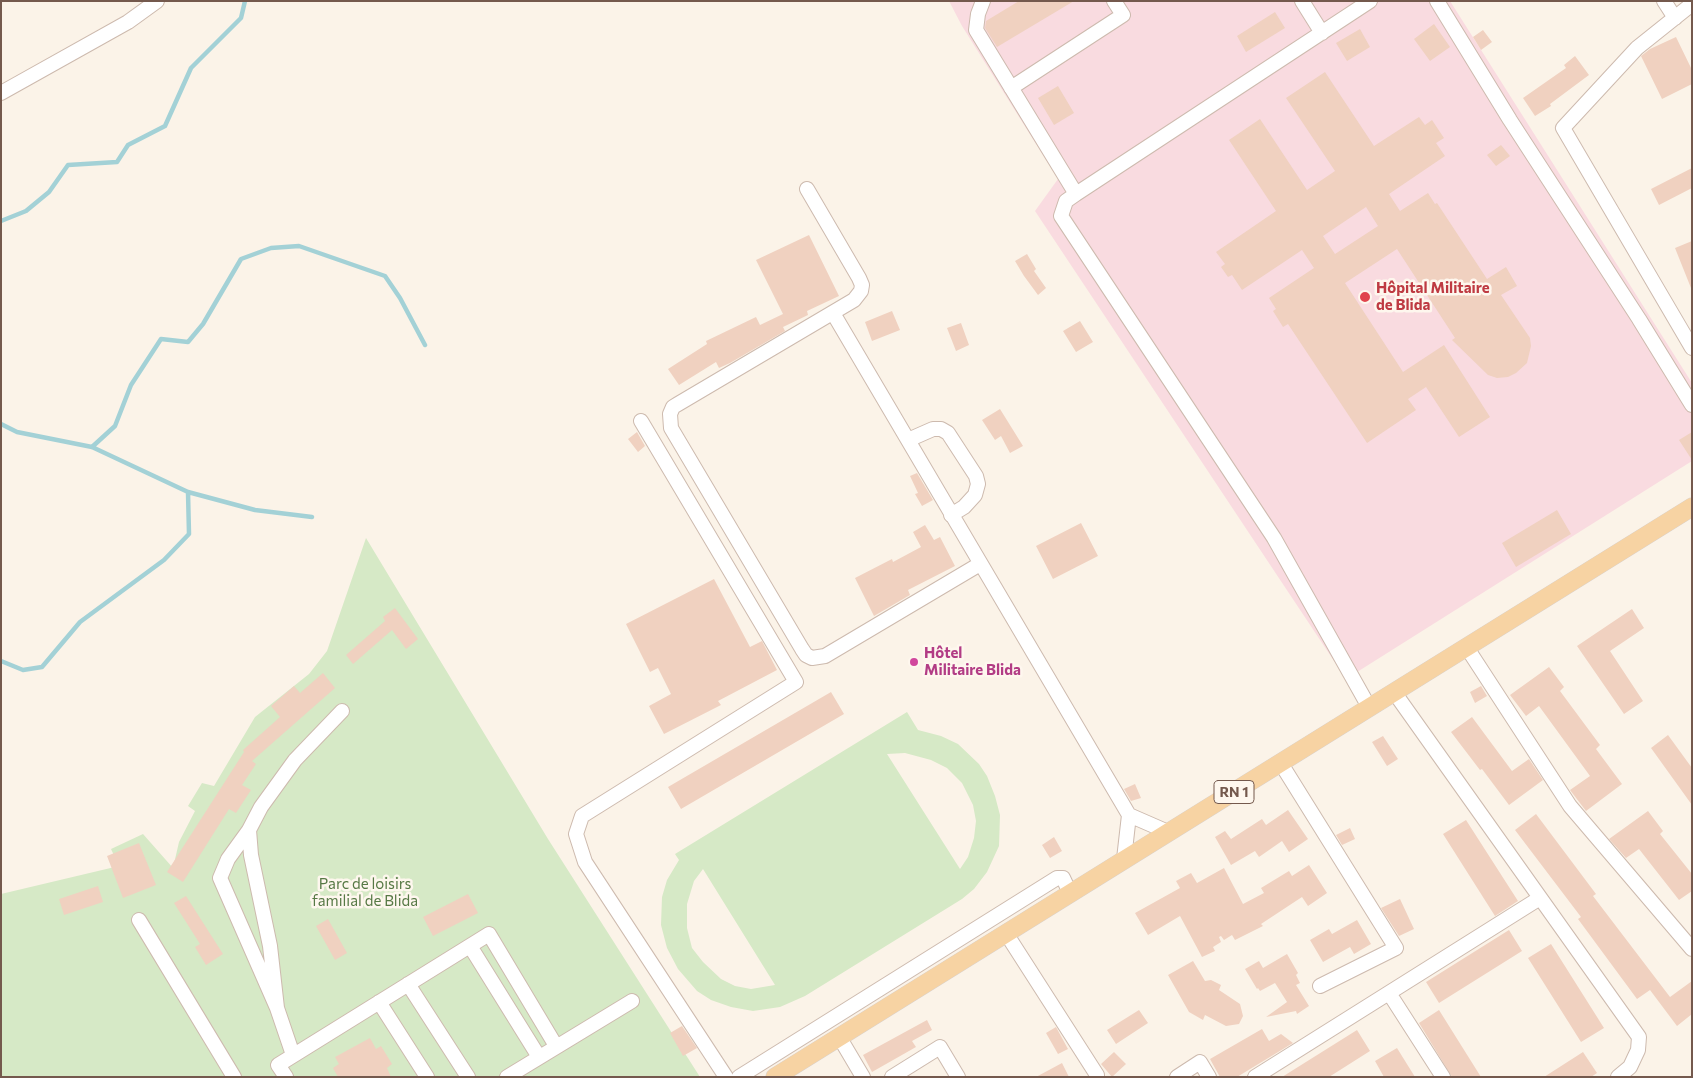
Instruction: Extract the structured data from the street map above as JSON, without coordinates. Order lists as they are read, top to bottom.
{
  "streets": {
    "main road": ["RN 1"]
  },
  "parks": ["Parc de loisirs familial de Blida"],
  "places": ["Hôpital Militaire de Blida", "Hôtel Militaire Blida"]
}
